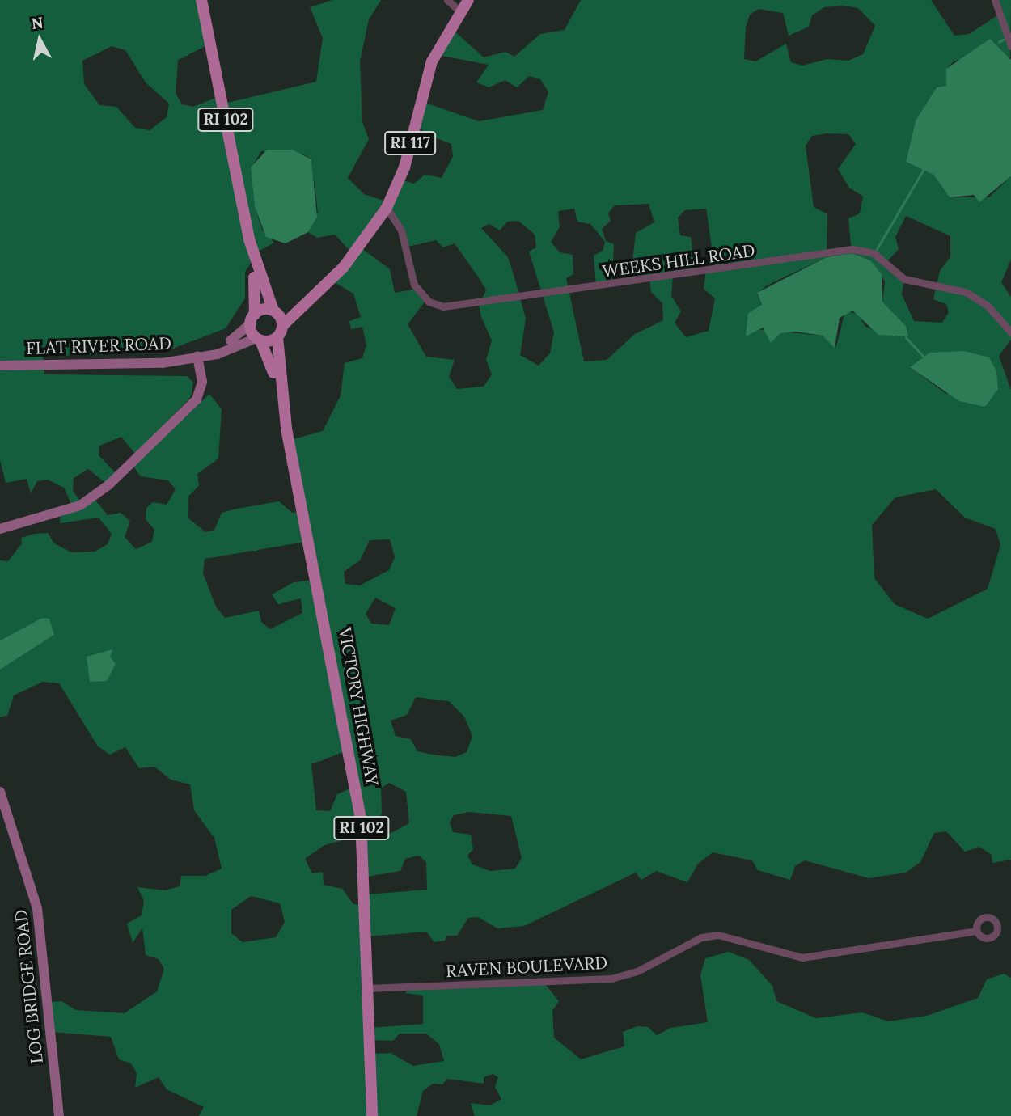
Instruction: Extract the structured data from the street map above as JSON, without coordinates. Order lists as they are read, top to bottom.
{
  "streets": {
    "main road": ["RI 102", "RI 117", "VICTORY HIGHWAY"],
    "street": [
      "WEEKS HILL ROAD",
      "FLAT RIVER ROAD",
      "RAVEN BOULEVARD",
      "LOG BRIDGE ROAD"
    ]
  },
  "crossings": [
    ["RI 102", "RI 117"],
    ["RI 102", "FLAT RIVER ROAD"],
    ["RI 102", "VICTORY HIGHWAY"],
    ["RI 117", "WEEKS HILL ROAD"],
    ["FLAT RIVER ROAD", "VICTORY HIGHWAY"],
    ["VICTORY HIGHWAY", "RAVEN BOULEVARD"]
  ],
  "north": "top"
}
